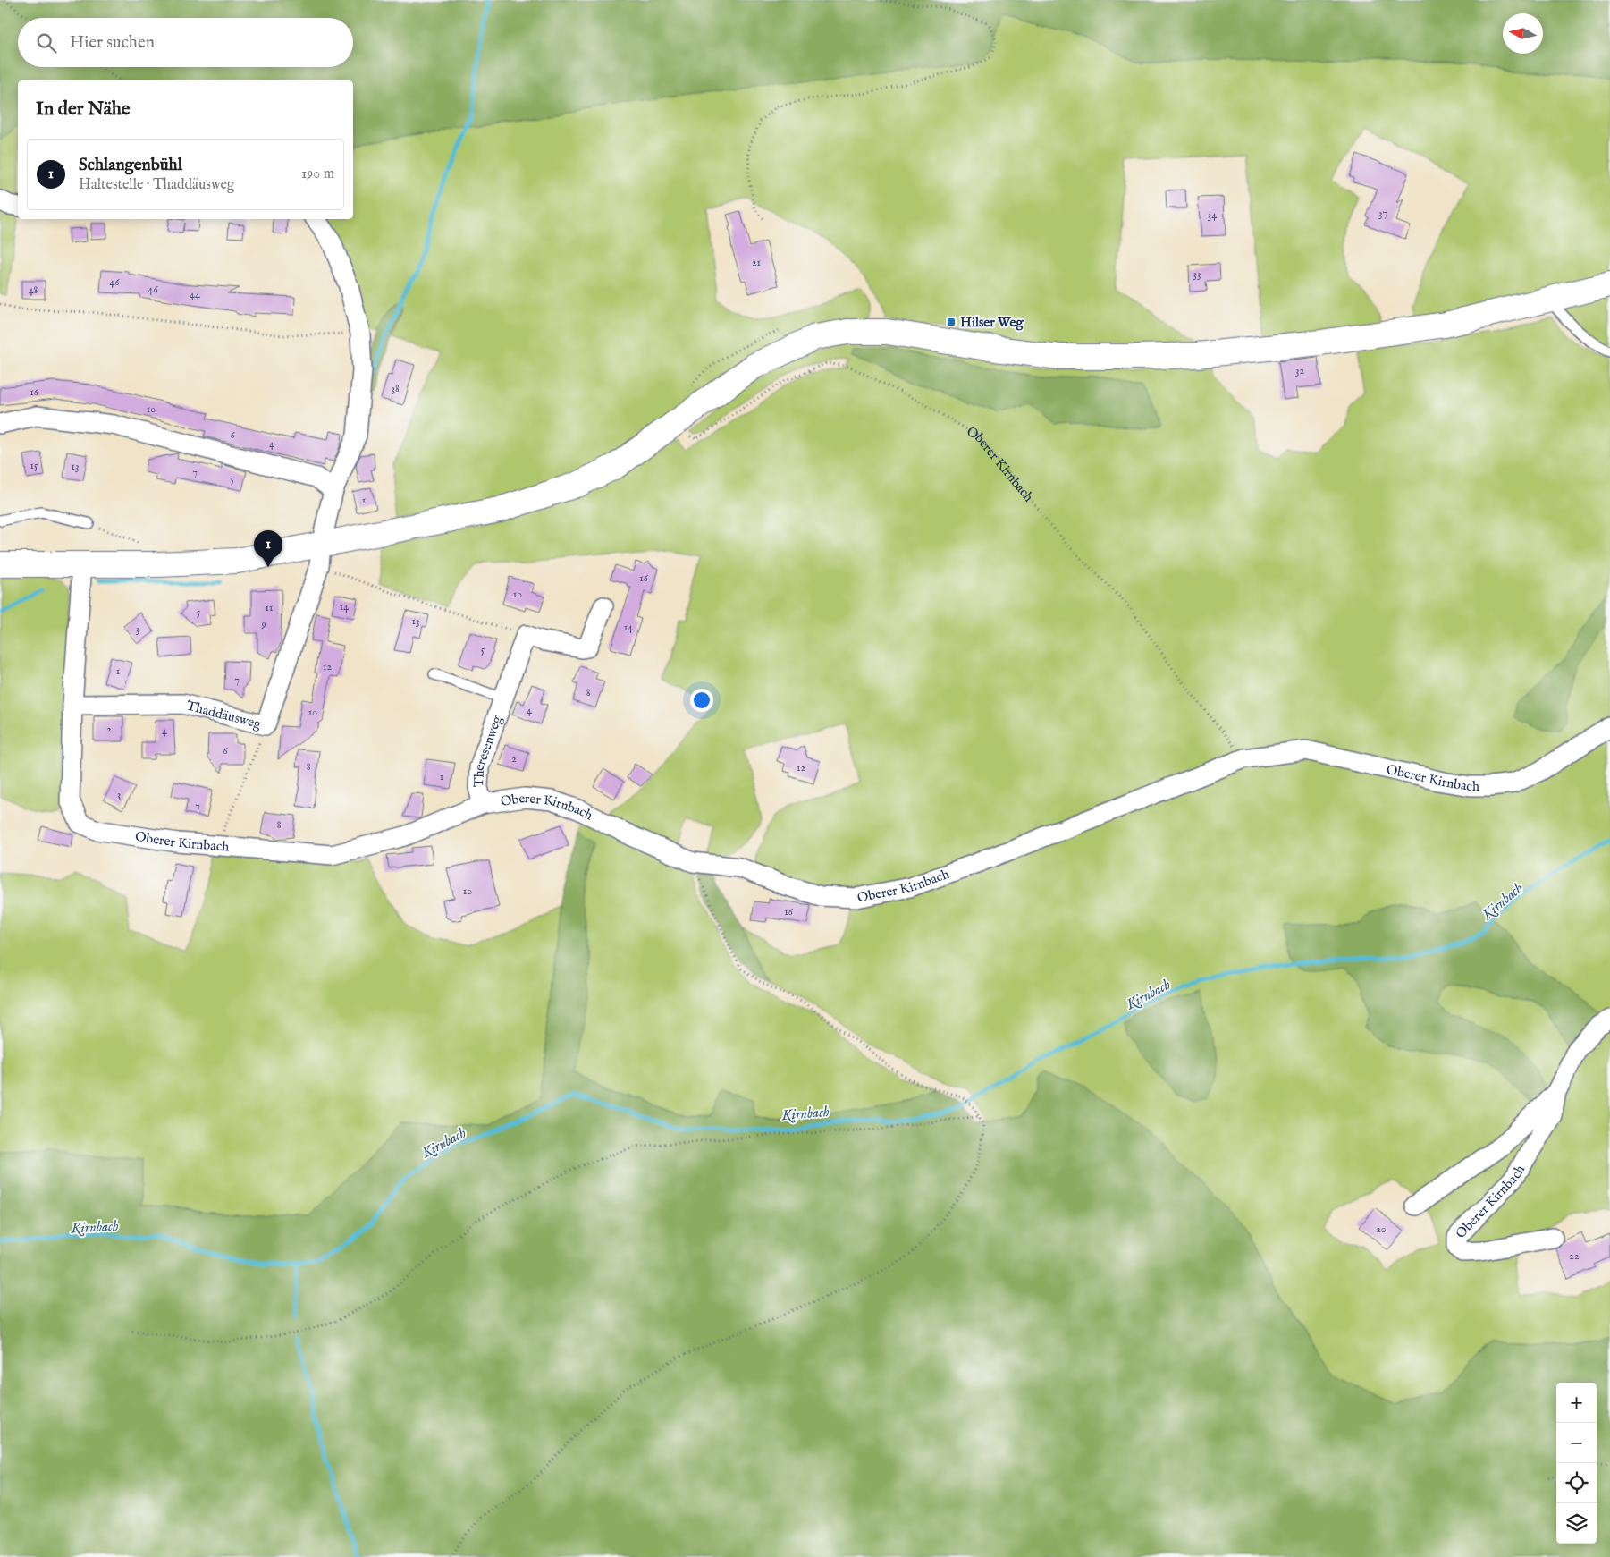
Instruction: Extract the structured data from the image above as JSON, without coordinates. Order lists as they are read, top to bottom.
{
  "streets": {
    "street": ["Oberer Kirnbach", "Thaddäusweg", "Theresenweg"]
  },
  "crossings": [
    ["Oberer Kirnbach", "Thaddäusweg"],
    ["Oberer Kirnbach", "Theresenweg"]
  ],
  "water": ["Kirnbach"],
  "places": {
    "transit": ["Hilser Weg"]
  },
  "house_numbers": [
    "37",
    "34",
    "21",
    "33",
    "46",
    "46",
    "48",
    "44",
    "32",
    "38",
    "16",
    "10",
    "6",
    "4",
    "15",
    "13",
    "7",
    "5",
    "1",
    "16",
    "10",
    "14",
    "11",
    "5",
    "13",
    "9",
    "14",
    "3",
    "5",
    "12",
    "1",
    "7",
    "8",
    "4",
    "10",
    "2",
    "4",
    "6",
    "2",
    "8",
    "12",
    "1",
    "3",
    "7",
    "8",
    "10",
    "16",
    "20",
    "22"
  ],
  "north": "left",
  "page": {
    "search": "Hier suchen",
    "heading": "In der Nähe",
    "list": [
      {
        "mark": "1",
        "name": "Schlangenbühl",
        "note": "Haltestelle · Thaddäusweg",
        "value": "190 m"
      }
    ],
    "pins": "1",
    "map_buttons": ["+", "−"]
  }
}
